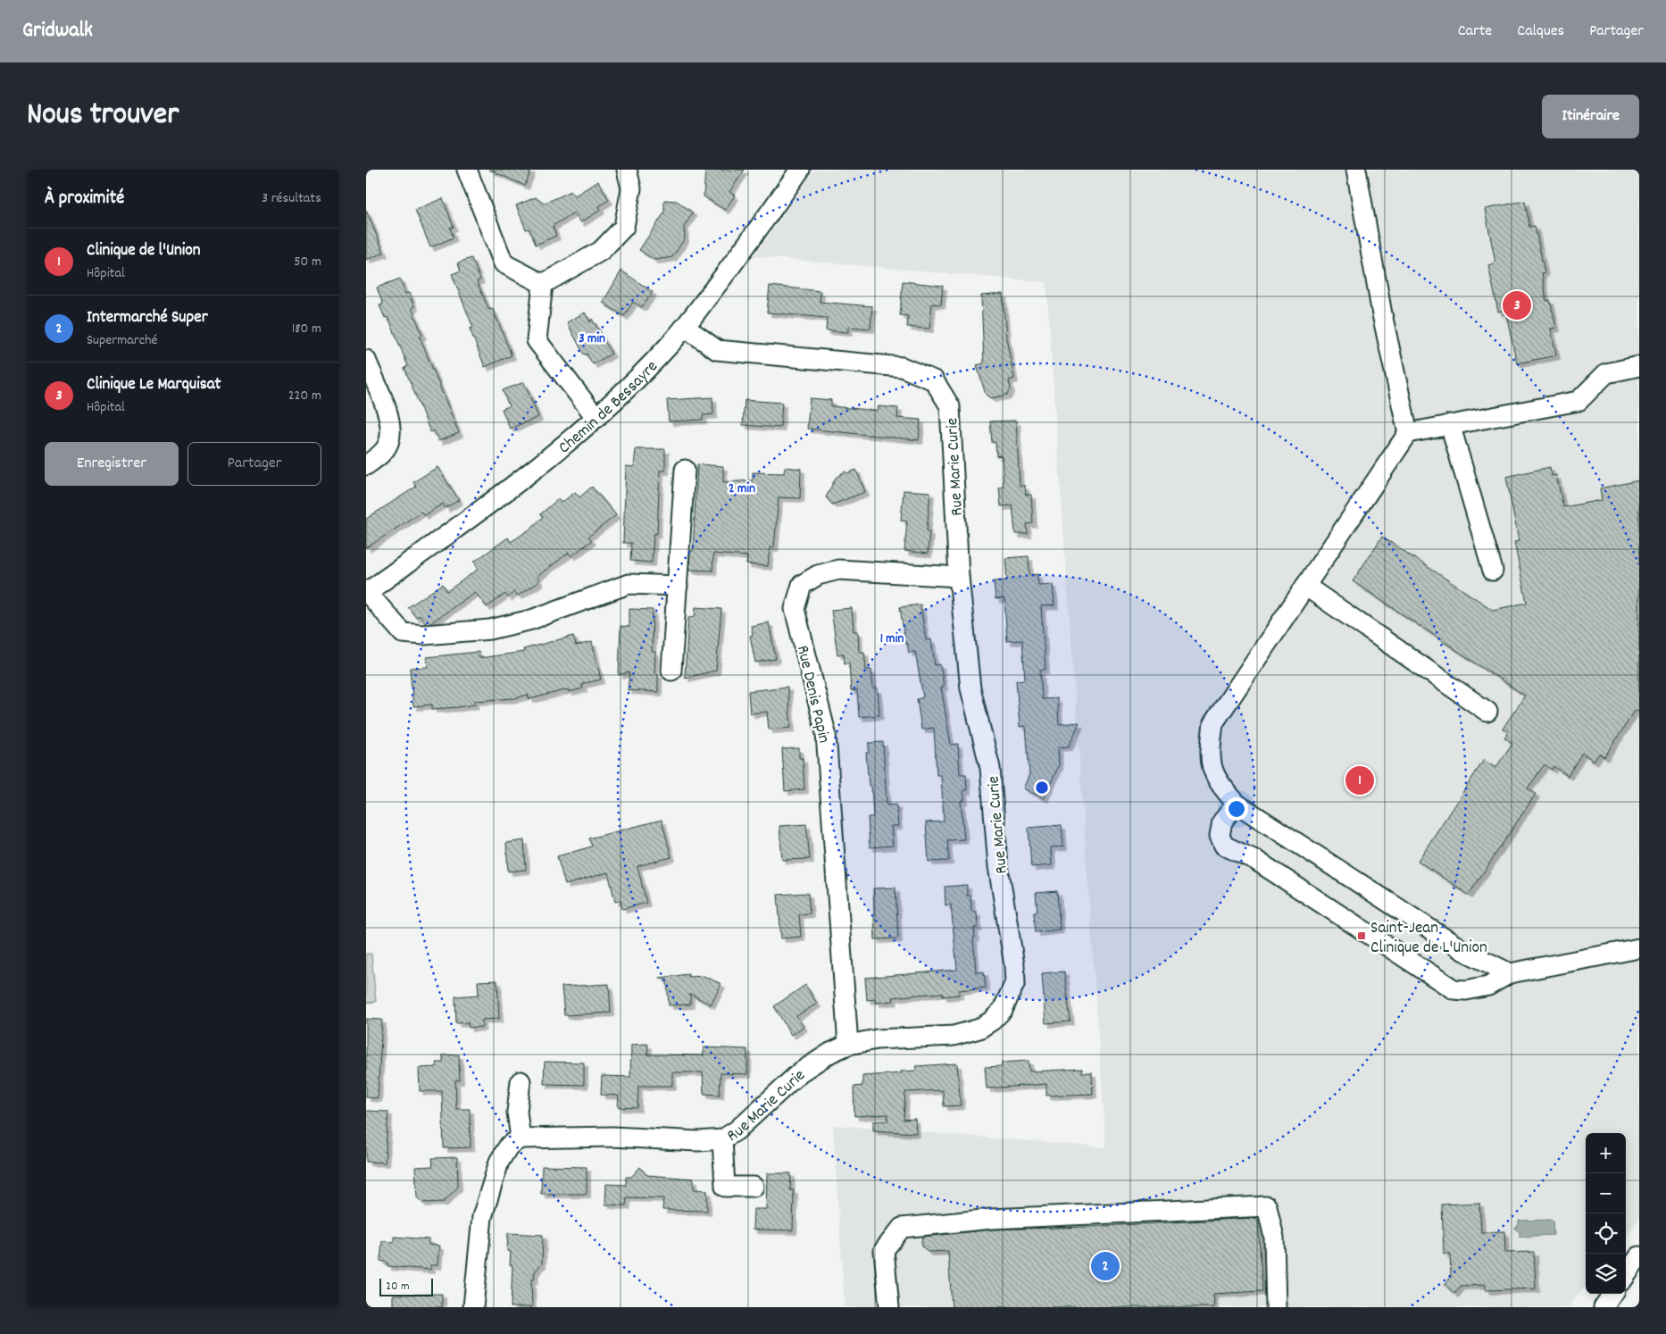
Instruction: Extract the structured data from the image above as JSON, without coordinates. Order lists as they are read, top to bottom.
{
  "streets": {
    "street": ["Chemin de Bessayre", "Rue Marie Curie", "Rue Denis Papin"]
  },
  "crossings": [
    ["Chemin de Bessayre", "Rue Marie Curie"],
    ["Rue Marie Curie", "Rue Denis Papin"]
  ],
  "places": {
    "transit": ["Saint-Jean Clinique de L'Union"]
  },
  "scale_bar": "20 m",
  "page": {
    "header": "Gridwalk",
    "nav": ["Carte", "Calques", "Partager"],
    "title": "Nous trouver",
    "buttons": [
      "Itinéraire",
      ["Enregistrer", "Partager"]
    ],
    "heading": ["À proximité", "3 résultats"],
    "list": [
      {
        "mark": "1",
        "name": "Clinique de l'Union",
        "note": "Hôpital",
        "value": "50 m"
      },
      {
        "mark": "2",
        "name": "Intermarché Super",
        "note": "Supermarché",
        "value": "180 m"
      },
      {
        "mark": "3",
        "name": "Clinique Le Marquisat",
        "note": "Hôpital",
        "value": "220 m"
      }
    ],
    "pins": ["3", "1", "2"],
    "map_buttons": ["+", "−"],
    "scale": "20 m"
  },
  "rings": ["3 min", "2 min", "1 min"]
}
